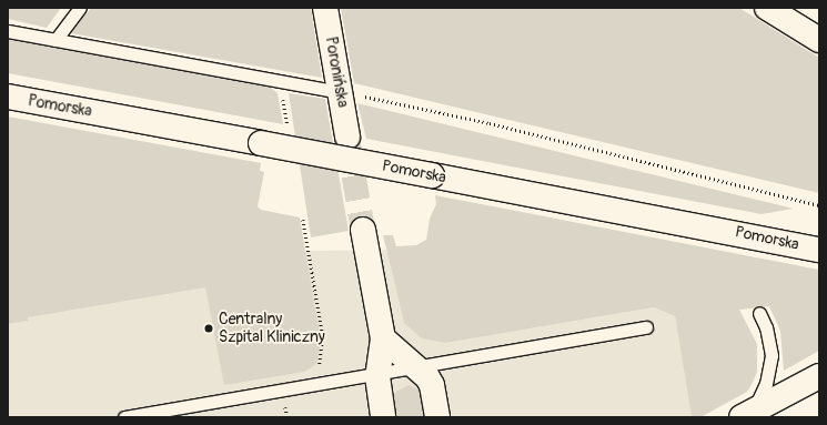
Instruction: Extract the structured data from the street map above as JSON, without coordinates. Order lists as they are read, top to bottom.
{
  "streets": {
    "street": ["Poronińska", "Pomorska"]
  },
  "places": ["Centralny Szpital Kliniczny"]
}
